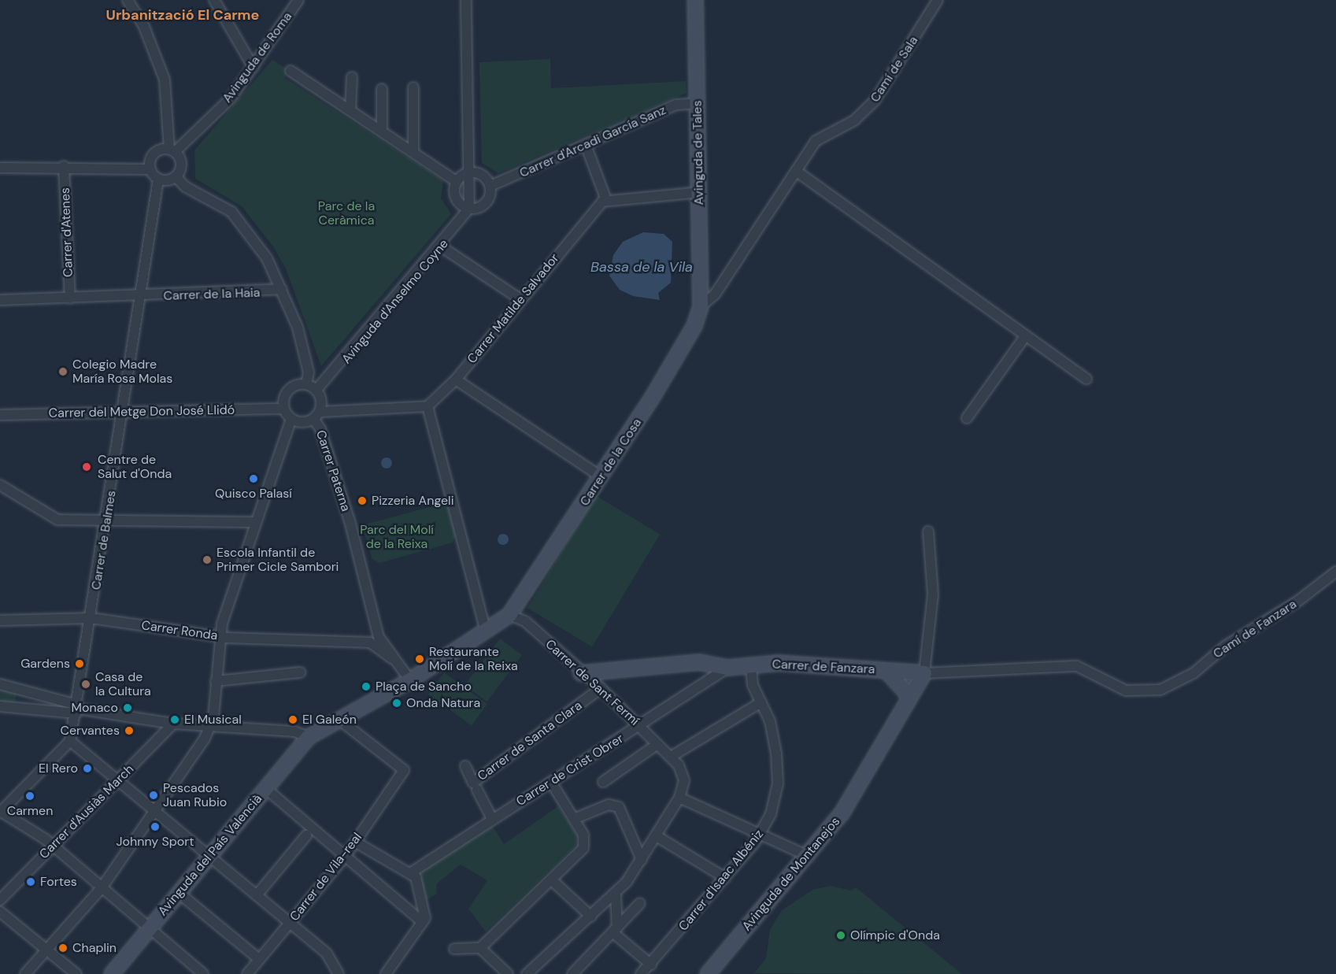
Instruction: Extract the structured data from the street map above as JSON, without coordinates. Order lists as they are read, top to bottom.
{
  "streets": {
    "main road": [
      "Avinguda de Tales",
      "Carrer de la Cosa",
      "Carrer de Fanzara",
      "Avinguda del País Valencià",
      "Avinguda de Montanejos"
    ],
    "street": [
      "Avinguda de Roma",
      "Camí de Sala",
      "Carrer d'Arcadi García Sanz",
      "Carrer d'Atenes",
      "Carrer de la Haia",
      "Avinguda d'Anselmo Coyne",
      "Carrer Matilde Salvador",
      "Carrer del Metge Don José Llidó",
      "Carrer Paterna",
      "Carrer de Balmes",
      "Camí de Fanzara",
      "Carrer Ronda",
      "Carrer de Sant Fermí",
      "Carrer de Santa Clara",
      "Carrer de Crist Obrer",
      "Carrer d'Ausiàs March",
      "Carrer de Vila-real",
      "Carrer d'Isaac Albéniz"
    ]
  },
  "crossings": [
    ["Avinguda de Roma", "Carrer de Balmes"],
    ["Camí de Sala", "Carrer de la Cosa"],
    ["Carrer d'Arcadi García Sanz", "Avinguda de Tales"],
    ["Carrer d'Arcadi García Sanz", "Avinguda d'Anselmo Coyne"],
    ["Avinguda de Tales", "Carrer de la Cosa"],
    ["Carrer d'Atenes", "Carrer de la Haia"],
    ["Carrer de la Haia", "Carrer de Balmes"],
    ["Avinguda d'Anselmo Coyne", "Carrer del Metge Don José Llidó"],
    ["Avinguda d'Anselmo Coyne", "Carrer Paterna"],
    ["Carrer del Metge Don José Llidó", "Carrer Paterna"],
    ["Carrer del Metge Don José Llidó", "Carrer de Balmes"],
    ["Carrer de la Cosa", "Carrer Paterna"],
    ["Carrer de la Cosa", "Carrer de Sant Fermí"],
    ["Carrer de la Cosa", "Avinguda del País Valencià"],
    ["Carrer de la Cosa", "Carrer de Vila-real"],
    ["Carrer Paterna", "Carrer Ronda"],
    ["Carrer de Balmes", "Carrer Ronda"],
    ["Camí de Fanzara", "Carrer de Fanzara"],
    ["Camí de Fanzara", "Avinguda de Montanejos"],
    ["Carrer de Fanzara", "Carrer de Sant Fermí"],
    ["Carrer de Fanzara", "Carrer de Crist Obrer"],
    ["Carrer de Fanzara", "Avinguda de Montanejos"],
    ["Carrer de Fanzara", "Carrer d'Isaac Albéniz"],
    ["Carrer de Sant Fermí", "Carrer de Santa Clara"],
    ["Carrer de Sant Fermí", "Carrer de Crist Obrer"],
    ["Carrer de Santa Clara", "Carrer de Crist Obrer"]
  ],
  "districts": ["Urbanització El Carme"],
  "water": ["Bassa de la Vila"],
  "parks": ["Parc de la Ceràmica", "Parc del Molí de la Reixa"],
  "places": [
    "Colegio Madre María Rosa Molas",
    "Centre de Salut d'Onda",
    "Quisco Palasí",
    "Pizzeria Angeli",
    "Escola Infantil de Primer Cicle Sambori",
    "Restaurante Molí de la Reixa",
    "Gardens",
    "Casa de la Cultura",
    "Plaça de Sancho",
    "Onda Natura",
    "Monaco",
    "El Musical",
    "El Galeón",
    "Cervantes",
    "El Rero",
    "Pescados Juan Rubio",
    "Carmen",
    "Johnny Sport",
    "Fortes",
    "Olímpic d'Onda",
    "Chaplin"
  ]
}
